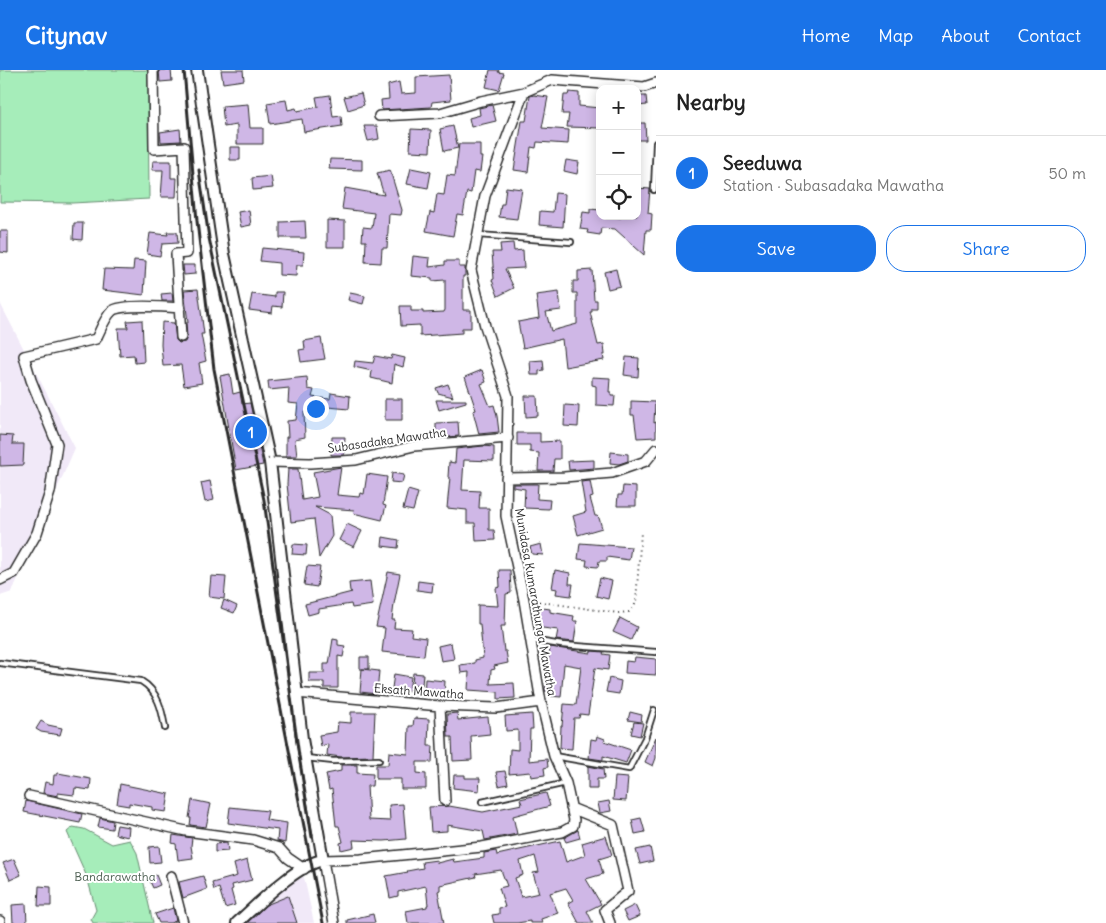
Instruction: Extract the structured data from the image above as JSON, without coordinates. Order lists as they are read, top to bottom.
{
  "streets": {
    "street": ["Subasadaka Mawatha", "Munidasa Kumarathunga Mawatha", "Eksath Mawatha"]
  },
  "crossings": [
    ["Subasadaka Mawatha", "Munidasa Kumarathunga Mawatha"],
    ["Munidasa Kumarathunga Mawatha", "Eksath Mawatha"]
  ],
  "parks": ["Bandarawatha"],
  "page": {
    "header": "Citynav",
    "nav": [
      "Home",
      "Map",
      "About",
      "Contact"
    ],
    "heading": "Nearby",
    "map_buttons": ["+", "−"],
    "list": [
      {
        "mark": "1",
        "name": "Seeduwa",
        "note": "Station · Subasadaka Mawatha",
        "value": "50 m"
      }
    ],
    "buttons": ["Save", "Share"],
    "pins": "1"
  }
}
